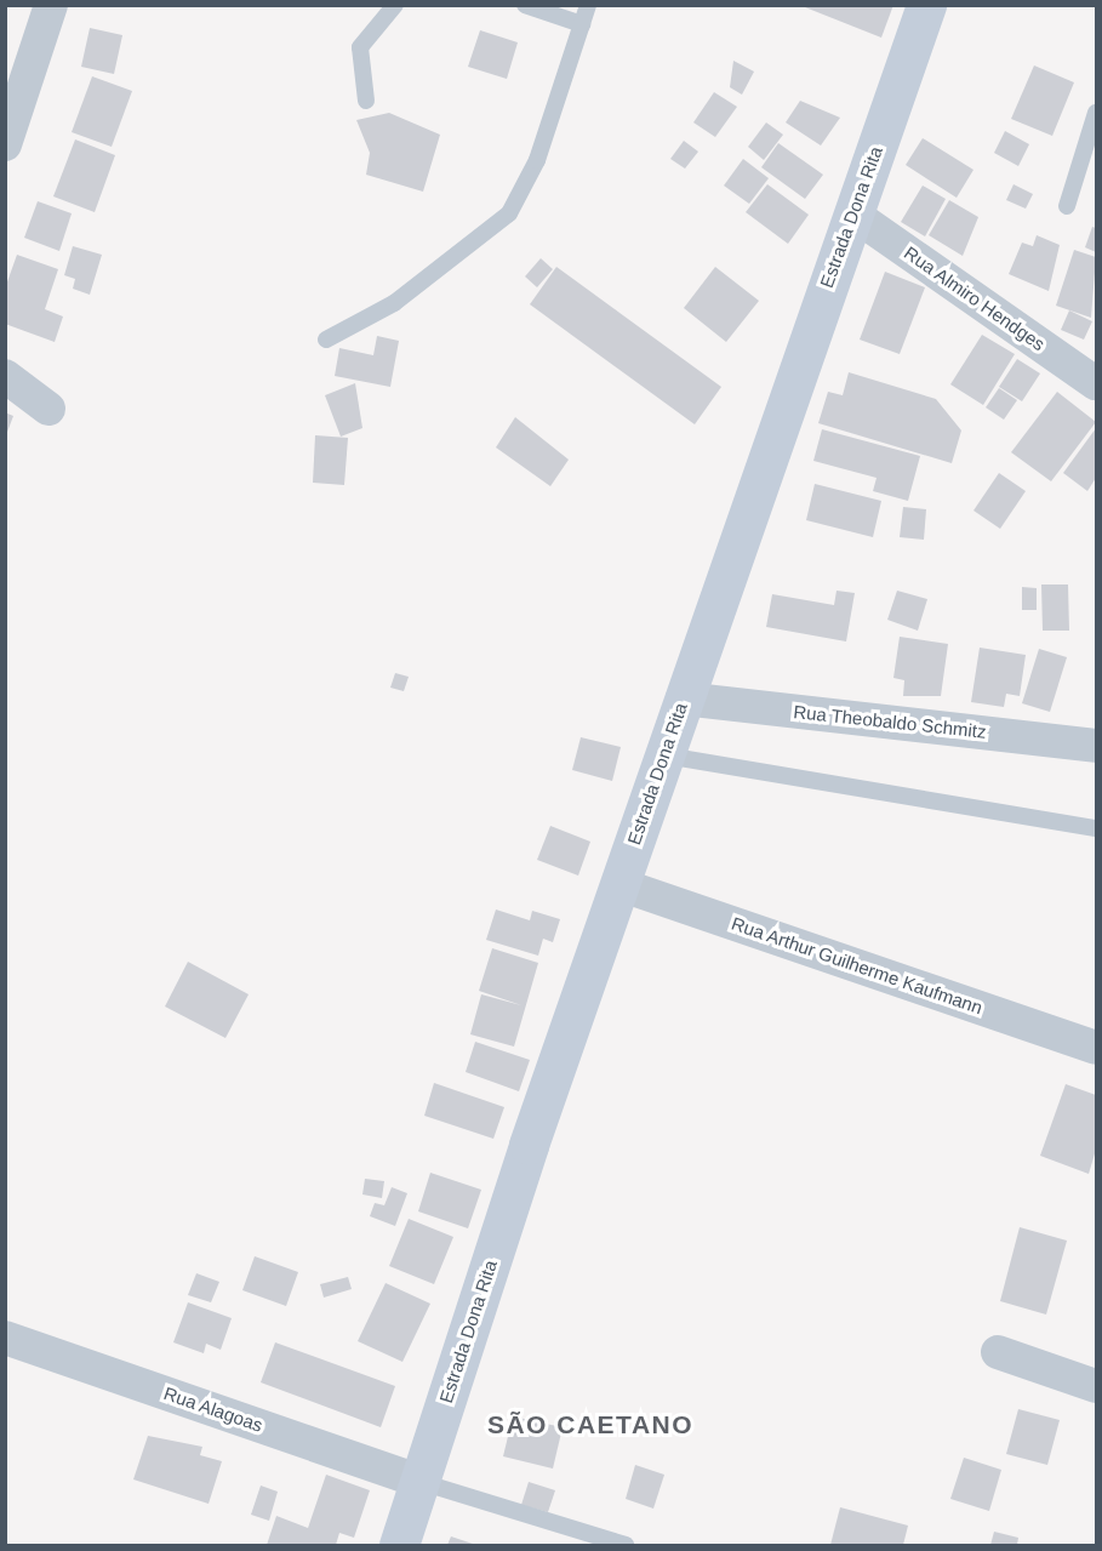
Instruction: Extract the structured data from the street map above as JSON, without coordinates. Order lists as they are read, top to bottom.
{
  "streets": {
    "main road": ["Estrada Dona Rita"],
    "street": [
      "Rua Almiro Hendges",
      "Rua Theobaldo Schmitz",
      "Rua Arthur Guilherme Kaufmann",
      "Rua Alagoas"
    ]
  },
  "crossings": [
    ["Estrada Dona Rita", "Rua Almiro Hendges"],
    ["Estrada Dona Rita", "Rua Theobaldo Schmitz"],
    ["Estrada Dona Rita", "Rua Arthur Guilherme Kaufmann"],
    ["Estrada Dona Rita", "Rua Alagoas"]
  ],
  "districts": ["SÃO CAETANO"]
}
